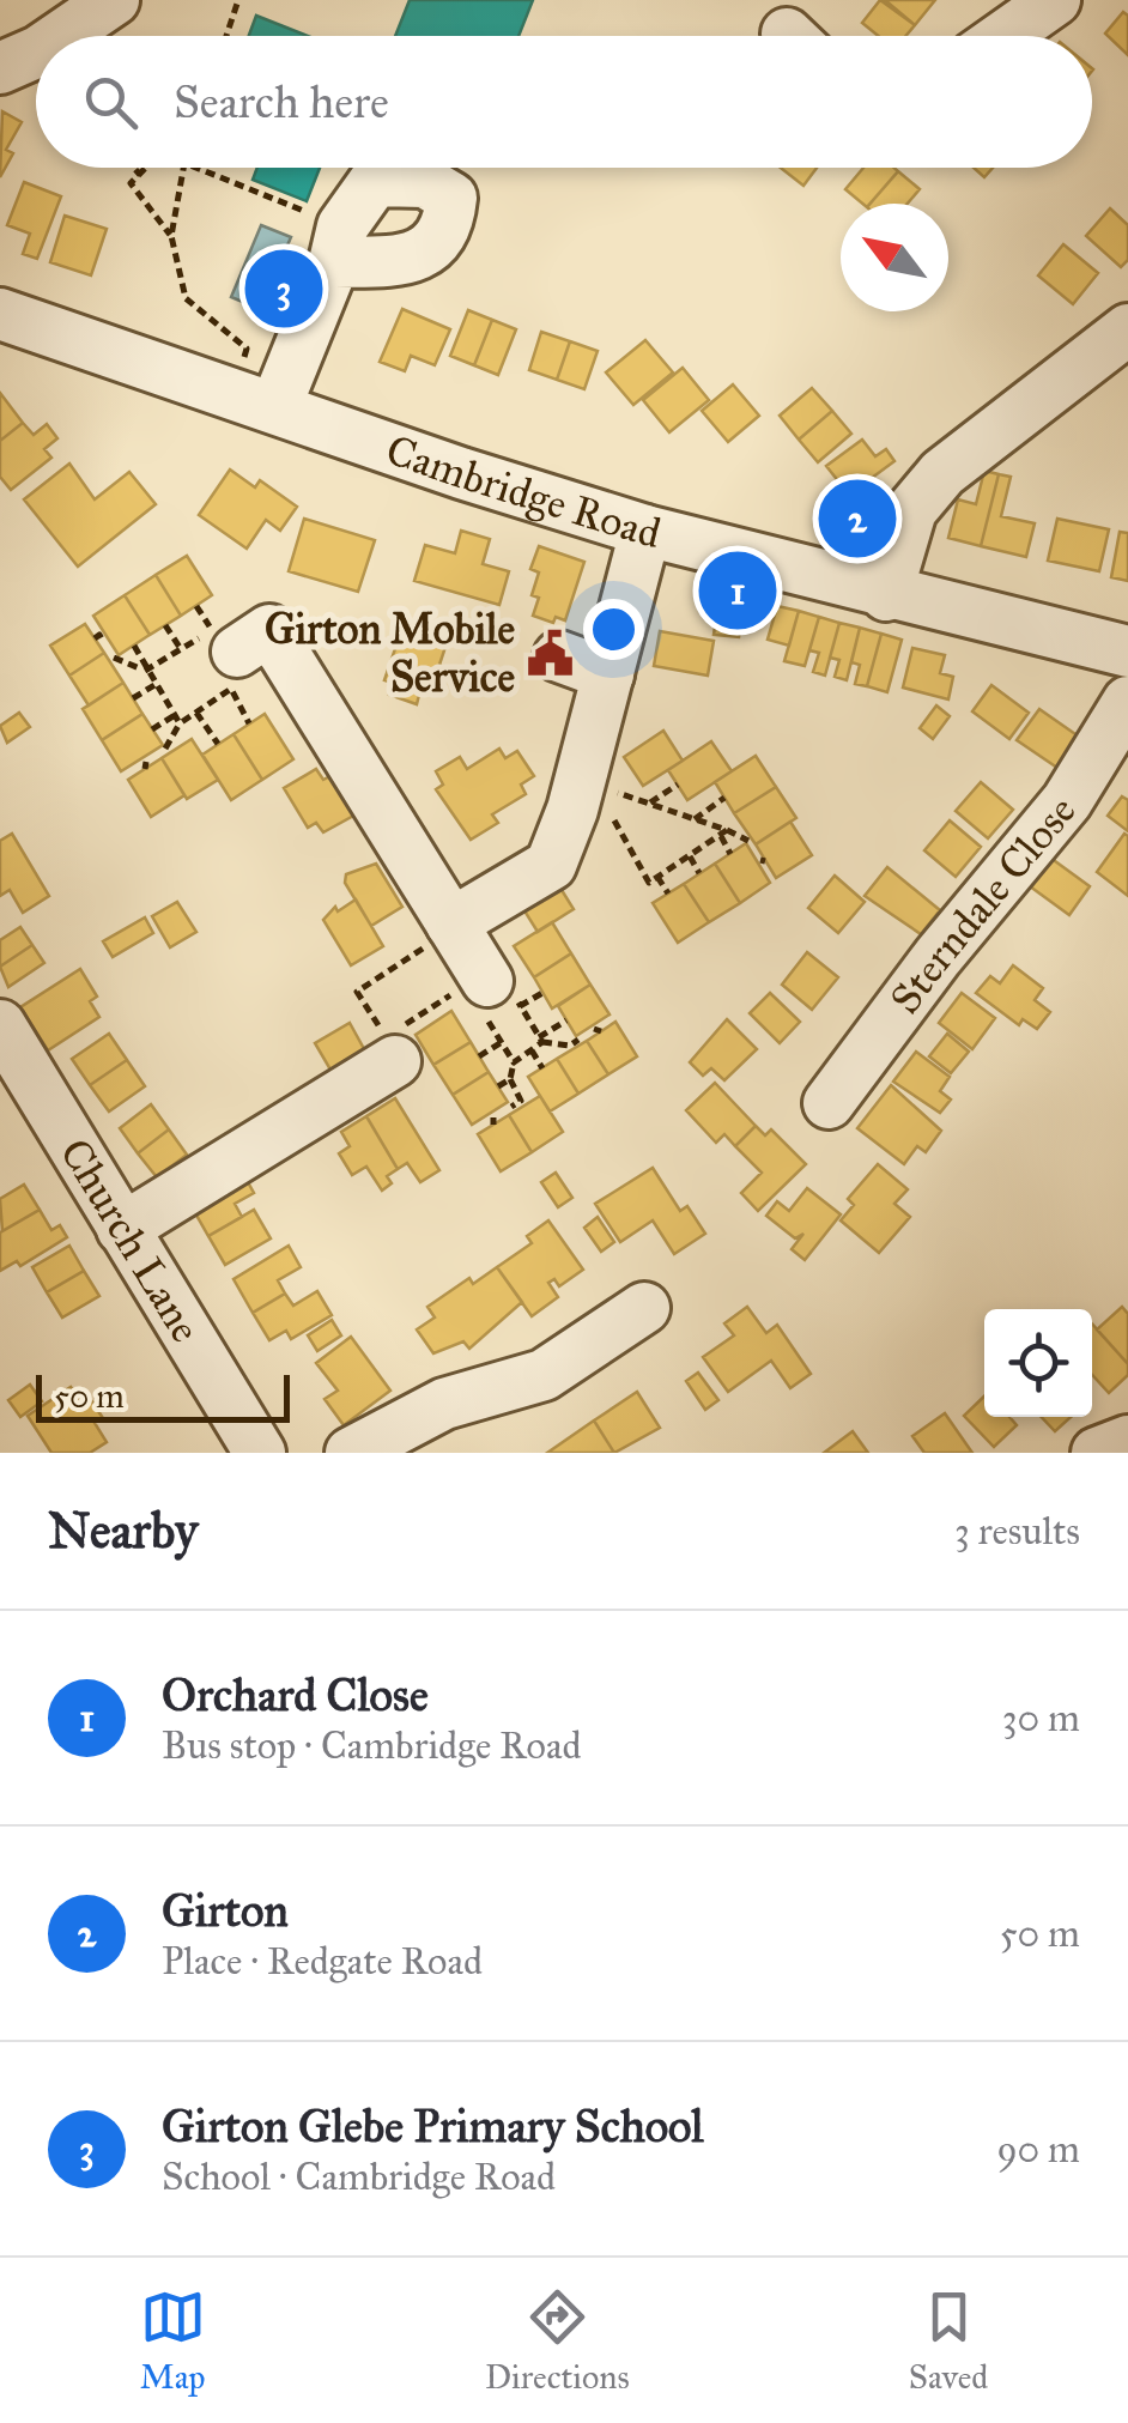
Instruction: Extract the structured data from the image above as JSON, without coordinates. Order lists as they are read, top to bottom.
{
  "streets": {
    "street": ["Cambridge Road", "Sterndale Close", "Church Lane"]
  },
  "places": {
    "public building": ["Girton Mobile Service"]
  },
  "scale_bar": "50 m",
  "north": "top left",
  "page": {
    "search": "Search here",
    "pins": ["3", "2", "1"],
    "scale": "50 m",
    "heading": ["Nearby", "3 results"],
    "list": [
      {
        "mark": "1",
        "name": "Orchard Close",
        "note": "Bus stop · Cambridge Road",
        "value": "30 m"
      },
      {
        "mark": "2",
        "name": "Girton",
        "note": "Place · Redgate Road",
        "value": "50 m"
      },
      {
        "mark": "3",
        "name": "Girton Glebe Primary School",
        "note": "School · Cambridge Road",
        "value": "90 m"
      }
    ],
    "nav": ["Map", "Directions", "Saved"]
  }
}
